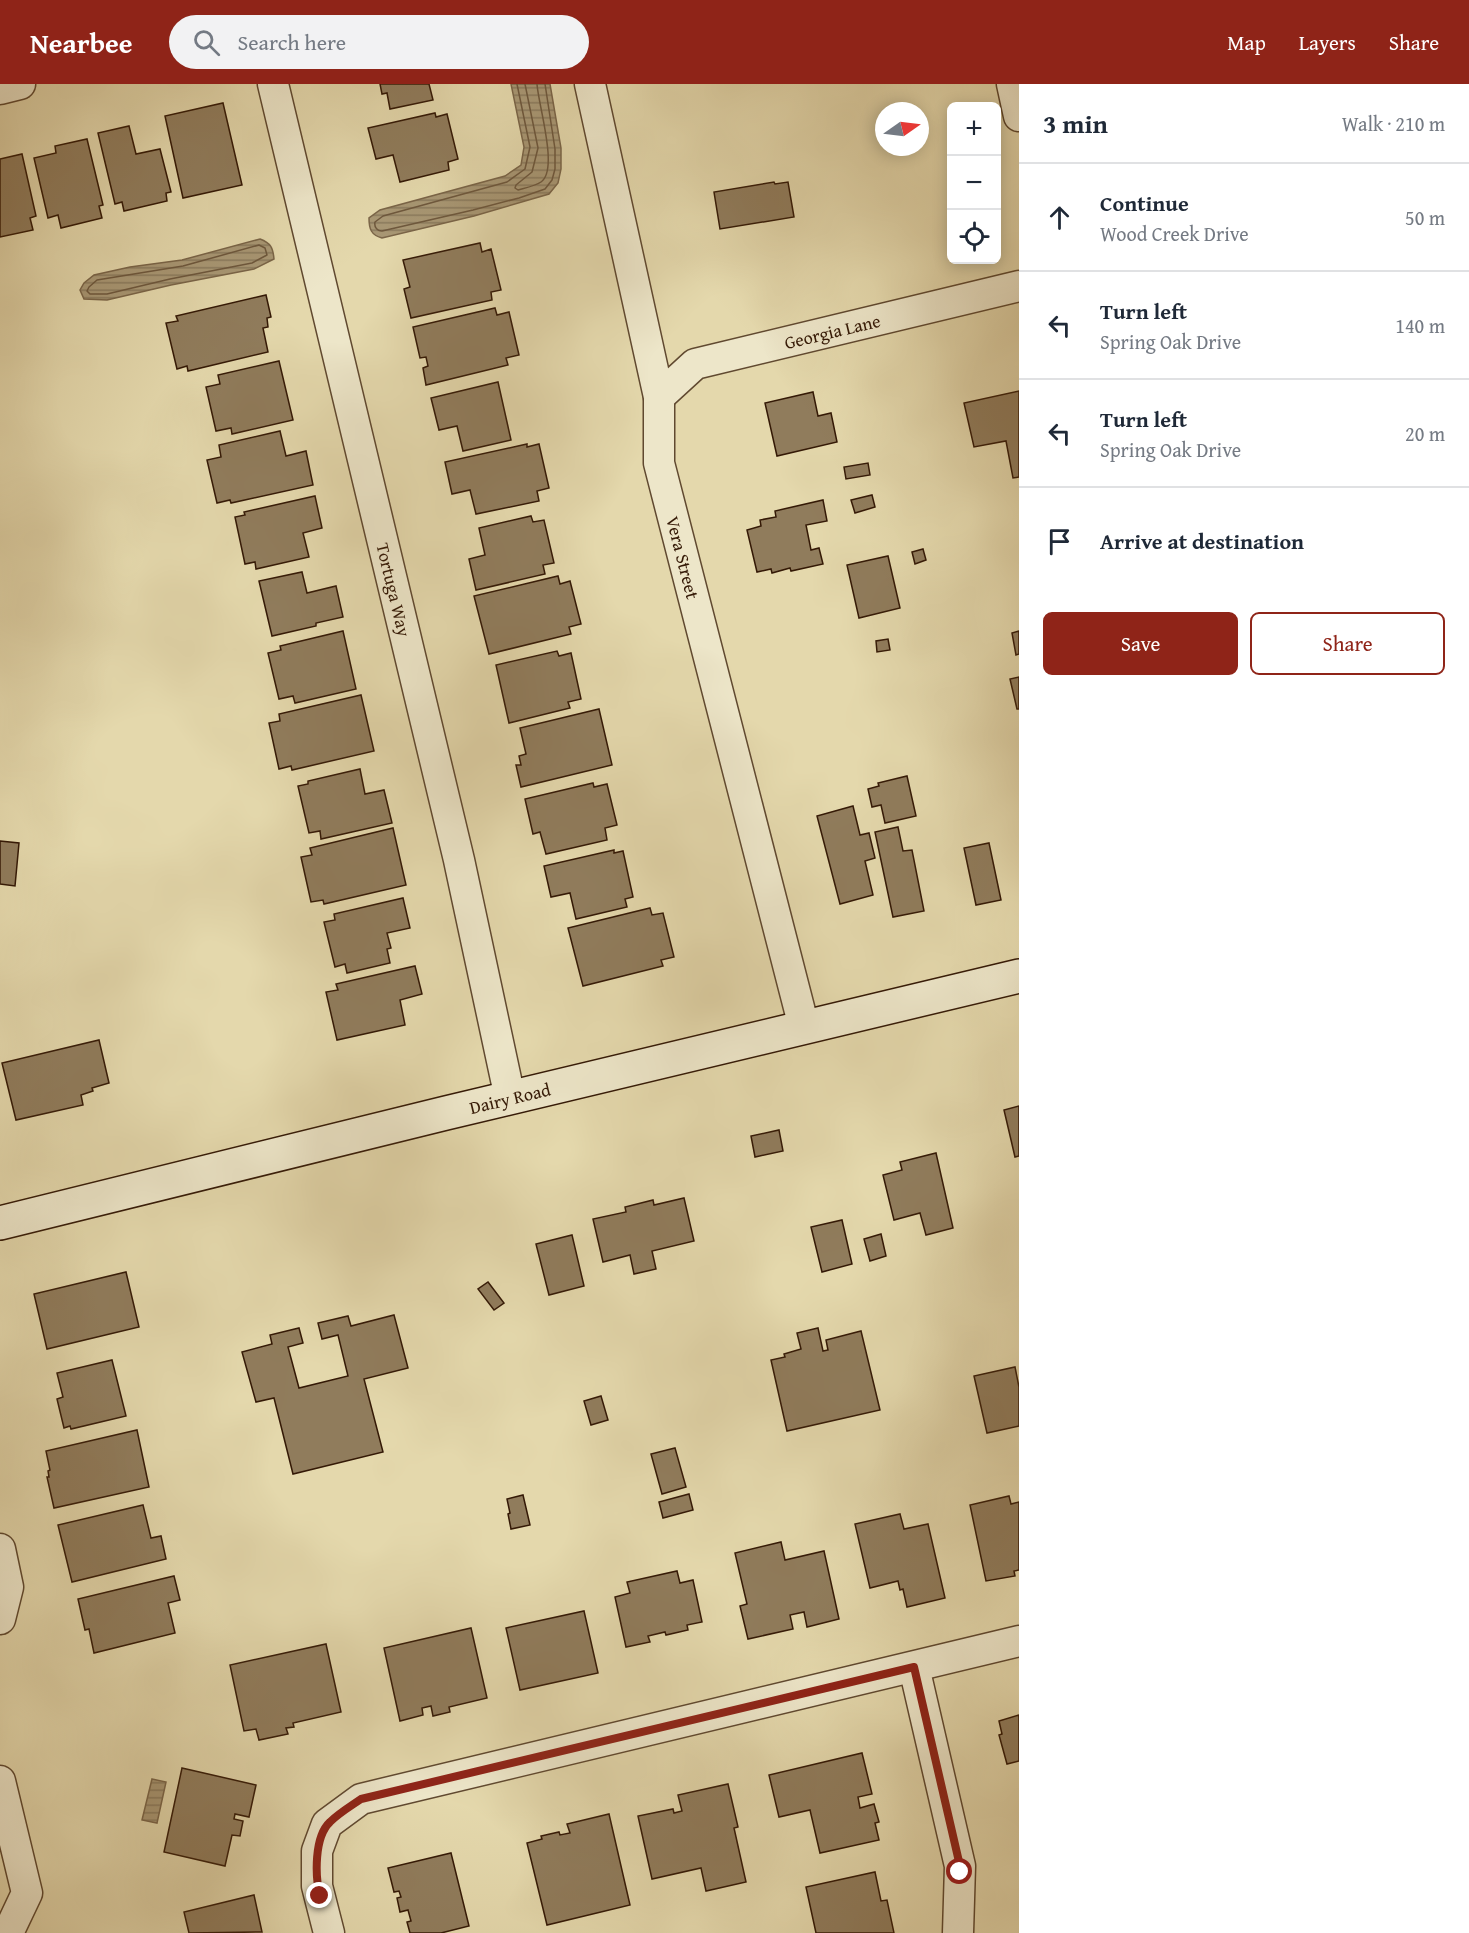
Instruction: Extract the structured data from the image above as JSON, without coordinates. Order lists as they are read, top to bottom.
{
  "streets": {
    "street": [
      "Georgia Lane",
      "Vera Street",
      "Tortuga Way",
      "Dairy Road"
    ]
  },
  "crossings": [
    ["Georgia Lane", "Vera Street"],
    ["Vera Street", "Dairy Road"],
    ["Tortuga Way", "Dairy Road"]
  ],
  "north": "right",
  "page": {
    "header": "Nearbee",
    "search": "Search here",
    "nav": ["Map", "Layers", "Share"],
    "heading": ["3 min", "Walk · 210 m"],
    "map_buttons": ["+", "−"],
    "list": [
      ["Continue", "Wood Creek Drive", "50 m"],
      ["Turn left", "Spring Oak Drive", "140 m"],
      ["Turn left", "Spring Oak Drive", "20 m"],
      "Arrive at destination"
    ],
    "buttons": ["Save", "Share"]
  }
}
